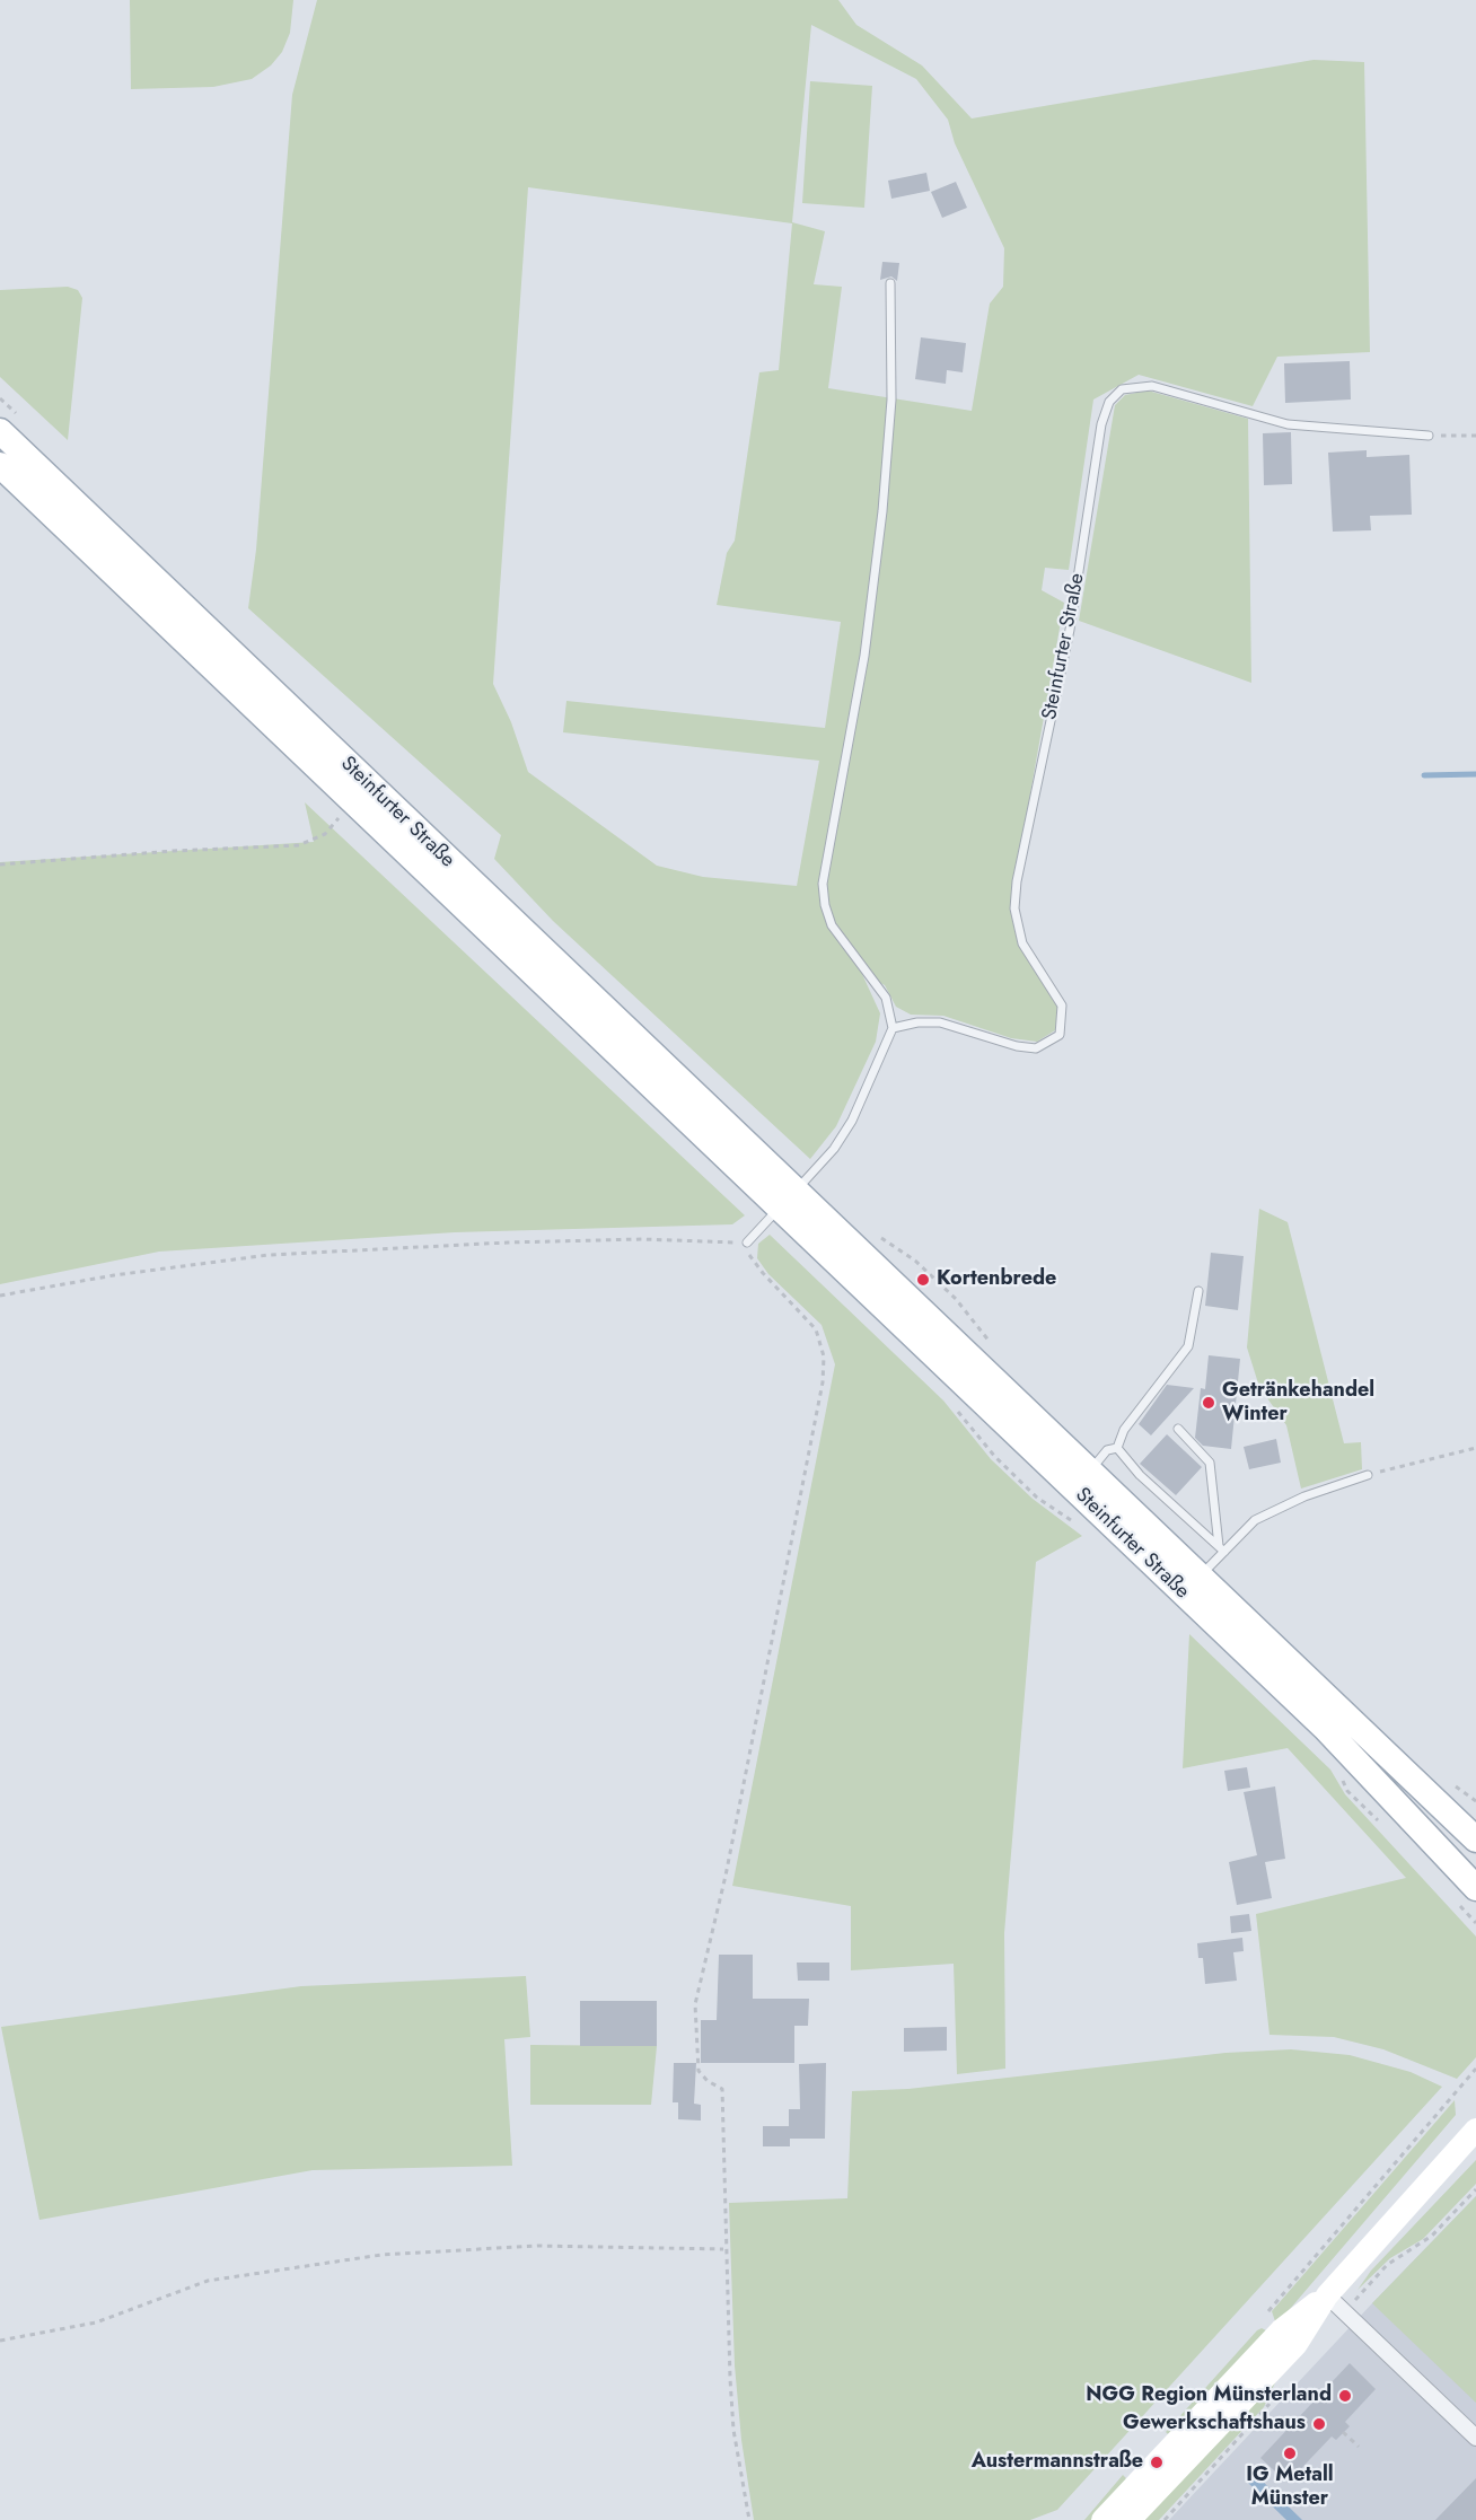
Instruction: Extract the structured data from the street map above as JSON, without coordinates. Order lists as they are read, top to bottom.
{
  "streets": {
    "main road": ["Steinfurter Straße"]
  },
  "places": [
    "Kortenbrede",
    "Getränkehandel Winter",
    "NGG Region Münsterland",
    "Gewerkschaftshaus",
    "IG Metall Münster",
    "Austermannstraße"
  ]
}
